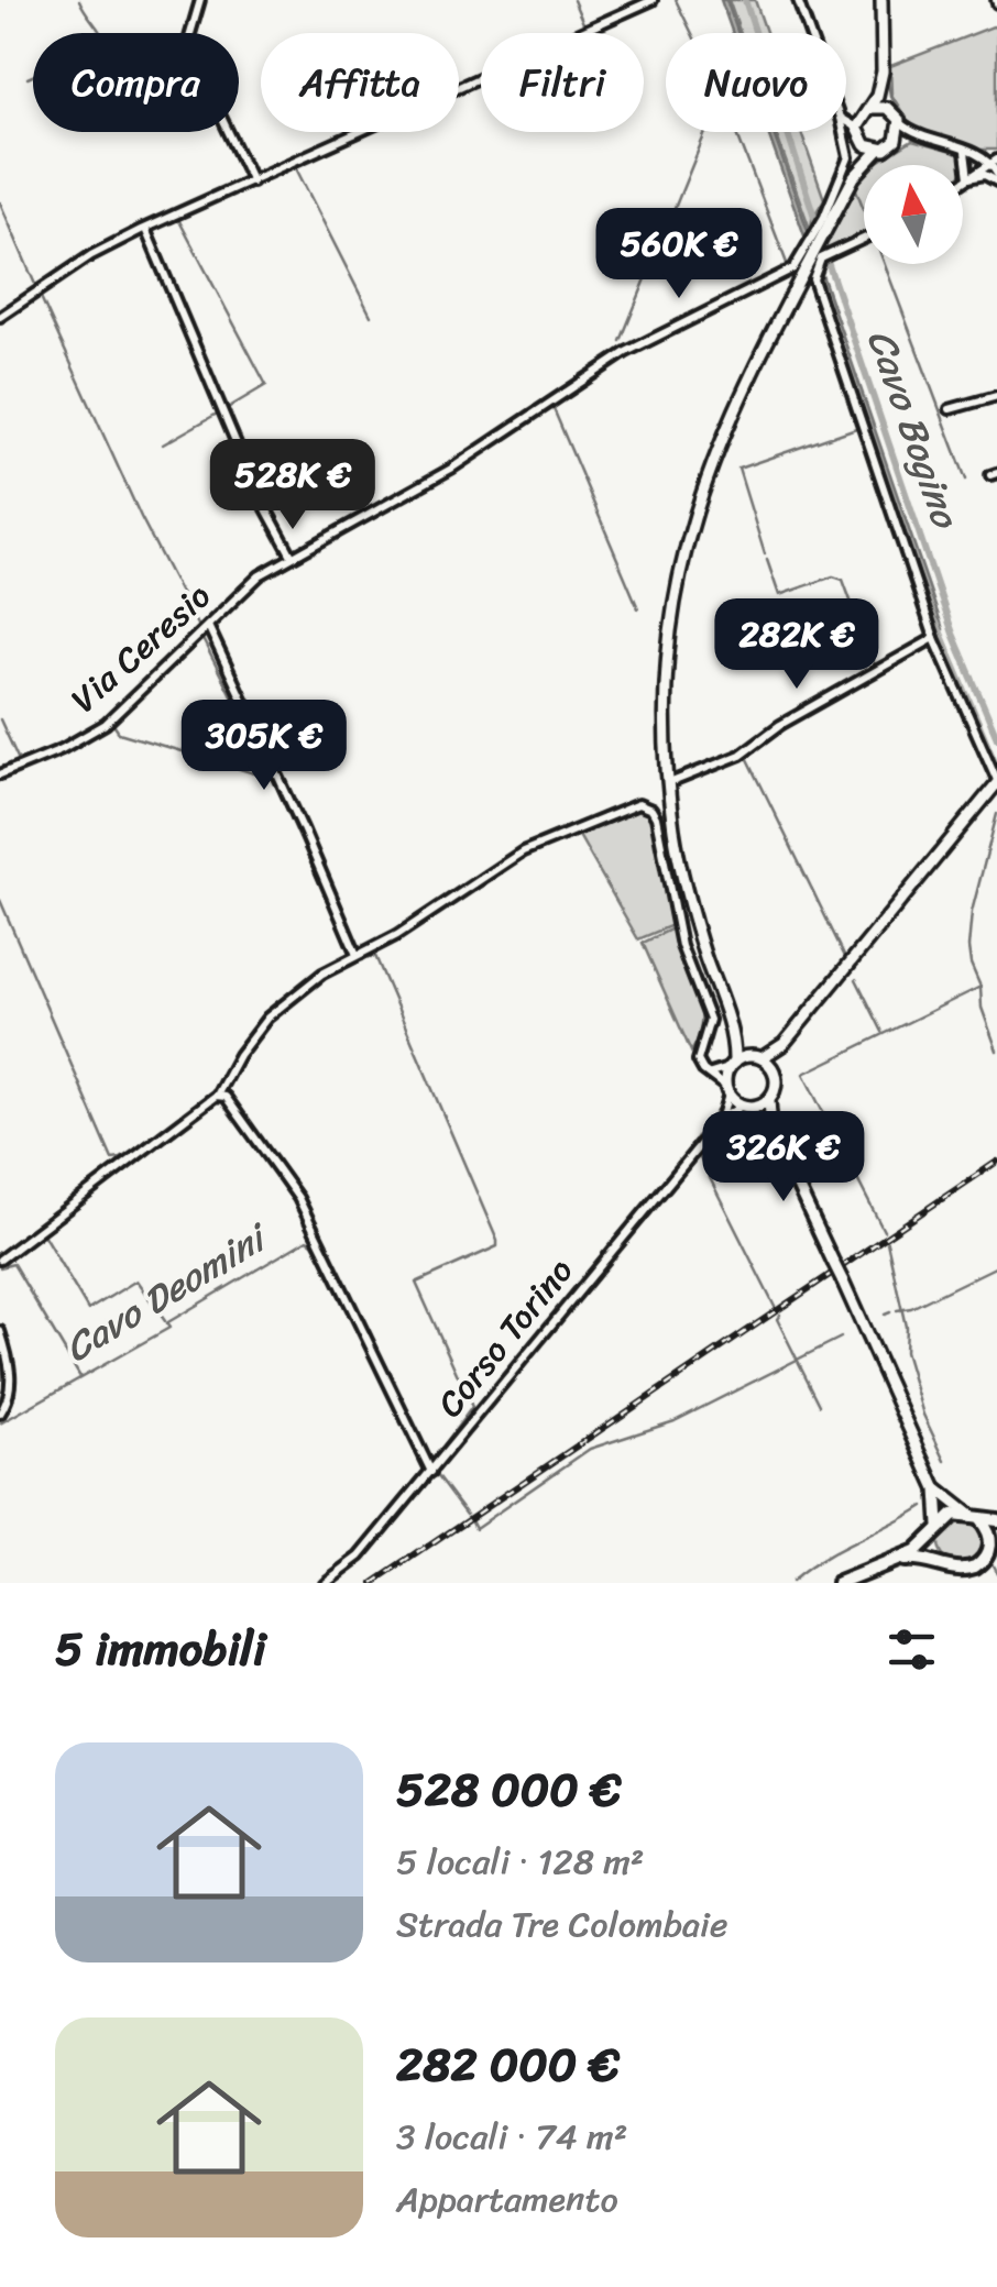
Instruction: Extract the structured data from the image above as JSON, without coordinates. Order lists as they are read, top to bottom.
{
  "streets": {
    "street": ["Via Ceresio", "Corso Torino"]
  },
  "water": ["Cavo Bogino", "Cavo Deomini"],
  "north": "top",
  "page": {
    "chip": [
      "Compra",
      "Affitta",
      "Filtri",
      "Nuovo"
    ],
    "price": [
      "560K €",
      "528K €",
      "282K €",
      "305K €",
      "326K €"
    ],
    "heading": "5 immobili",
    "list": [
      {
        "name": "528 000 €",
        "note": "5 locali · 128 m² · Strada Tre Colombaie"
      },
      {
        "name": "282 000 €",
        "note": "3 locali · 74 m² · Appartamento"
      }
    ]
  }
}
